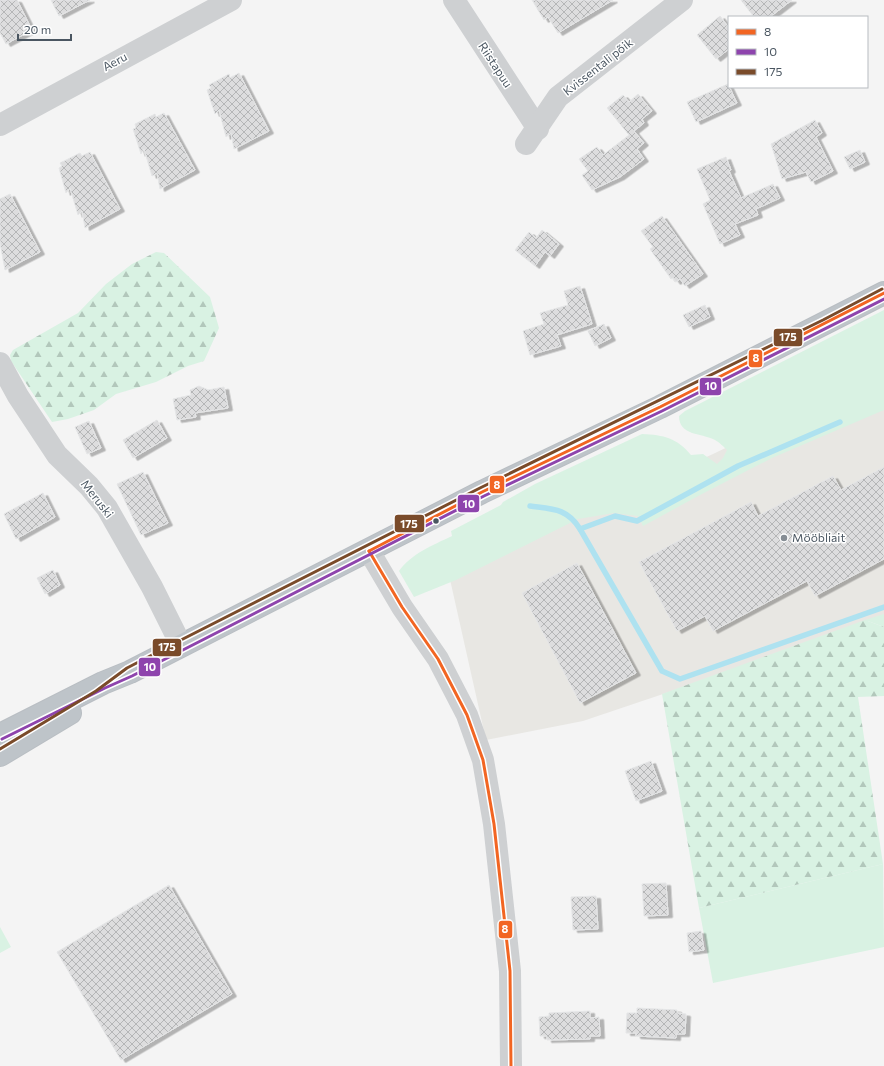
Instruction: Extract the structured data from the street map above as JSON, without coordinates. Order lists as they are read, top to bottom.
{
  "streets": {
    "street": [
      "Aeru",
      "Riistapuu",
      "Kvissentali põik",
      "Meruski"
    ]
  },
  "crossings": [
    ["Riistapuu", "Kvissentali põik"]
  ],
  "places": ["Mööbliait"],
  "lines": ["transit line 175", "transit line 8", "transit line 10"],
  "legend": ["8", "10", "175"],
  "scale_bar": "20 m"
}
